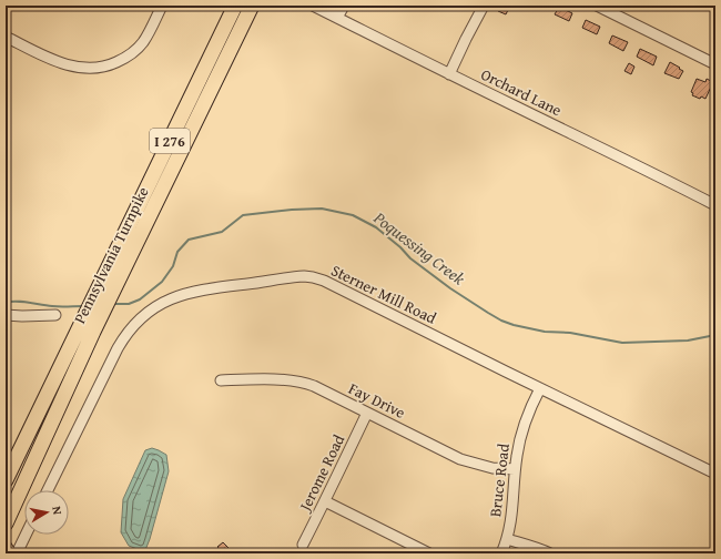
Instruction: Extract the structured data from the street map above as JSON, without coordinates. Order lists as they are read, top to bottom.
{
  "streets": {
    "highway": ["I 276", "Pennsylvania Turnpike"],
    "street": [
      "Orchard Lane",
      "Sterner Mill Road",
      "Fay Drive",
      "Jerome Road",
      "Bruce Road"
    ]
  },
  "crossings": [
    ["Sterner Mill Road", "Bruce Road"],
    ["Fay Drive", "Jerome Road"],
    ["Fay Drive", "Bruce Road"]
  ],
  "water": ["Poquessing Creek"],
  "north": "right"
}
